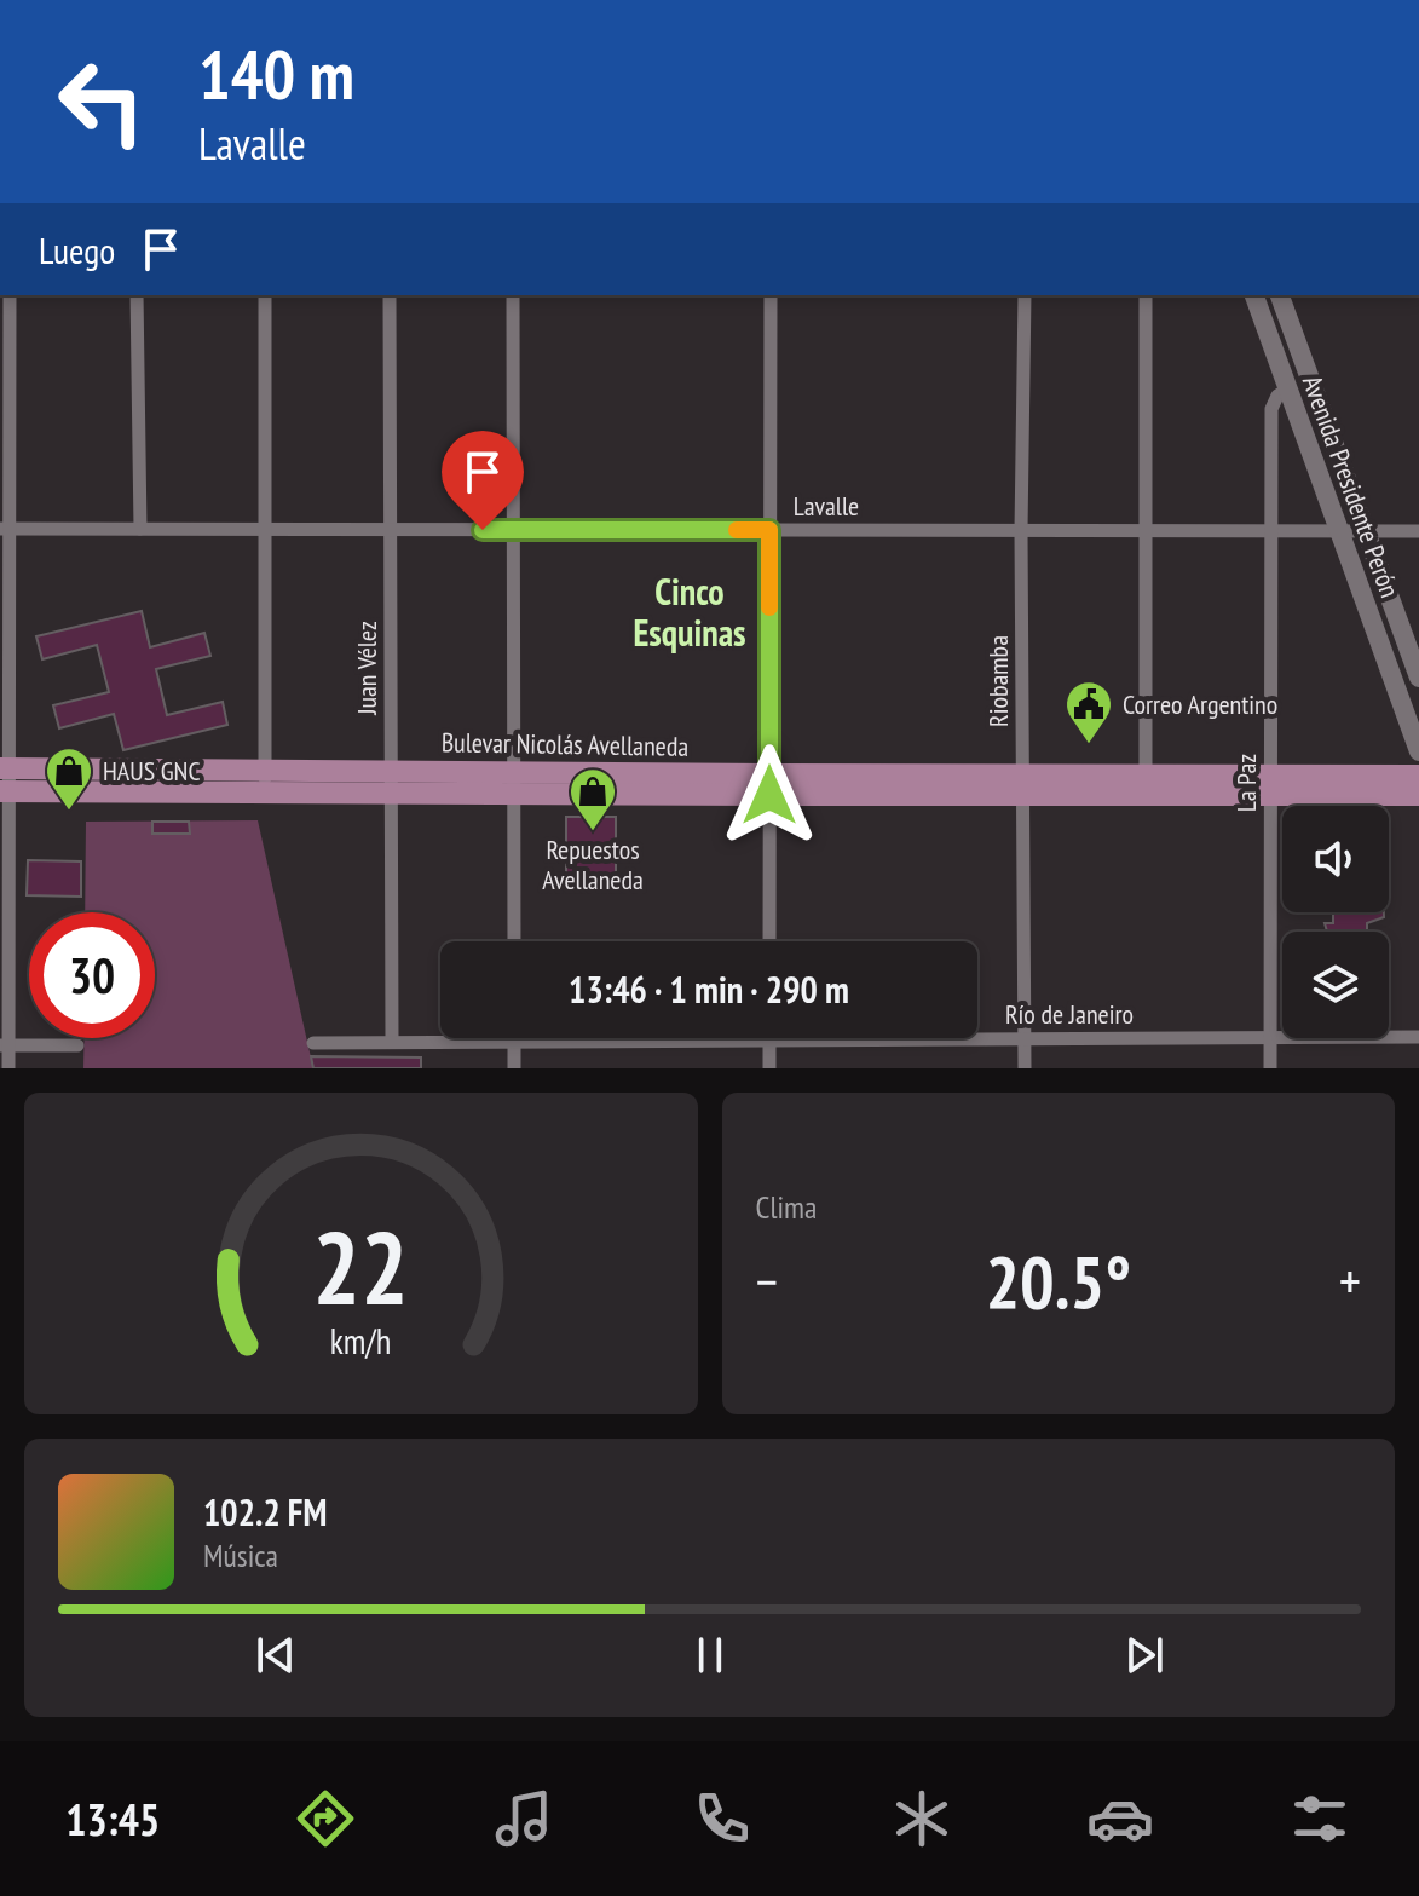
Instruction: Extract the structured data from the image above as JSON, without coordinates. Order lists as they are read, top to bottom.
{
  "streets": {
    "main road": ["Avenida Presidente Perón", "Bulevar Nicolás Avellaneda"],
    "street": [
      "Lavalle",
      "Juan Vélez",
      "Riobamba",
      "La Paz",
      "Río de Janeiro"
    ]
  },
  "crossings": [
    ["Avenida Presidente Perón", "Lavalle"],
    ["Avenida Presidente Perón", "La Paz"],
    ["Lavalle", "Juan Vélez"],
    ["Lavalle", "Riobamba"],
    ["Lavalle", "La Paz"],
    ["Juan Vélez", "Bulevar Nicolás Avellaneda"],
    ["Juan Vélez", "Río de Janeiro"],
    ["Riobamba", "Bulevar Nicolás Avellaneda"],
    ["Riobamba", "Río de Janeiro"],
    ["Bulevar Nicolás Avellaneda", "La Paz"],
    ["La Paz", "Río de Janeiro"]
  ],
  "districts": ["Cinco Esquinas"],
  "places": {
    "public building": ["Correo Argentino"],
    "shop": ["HAUS GNC", "Repuestos Avellaneda"]
  },
  "page": {
    "turn": ["140 m", "Lavalle"],
    "then": "Luego",
    "limit": "30",
    "trip": "13:46 · 1 min · 290 m",
    "tile": "Clima",
    "heat": ["−", "20.5°", "+"],
    "song": ["102.2 FM", "Música"],
    "tabs": "13:45",
    "gauge": ["22", "km/h"]
  }
}
